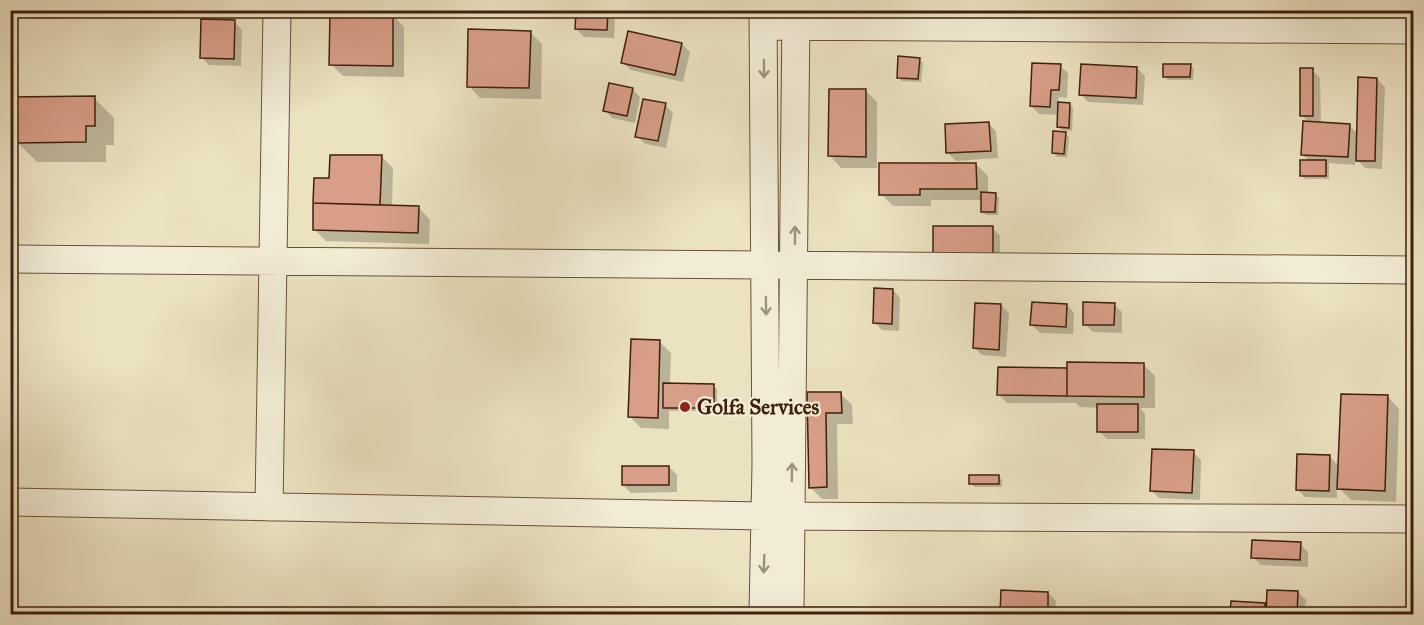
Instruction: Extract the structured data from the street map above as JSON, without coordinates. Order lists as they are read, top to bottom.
{
  "places": ["Golfa Services"]
}
